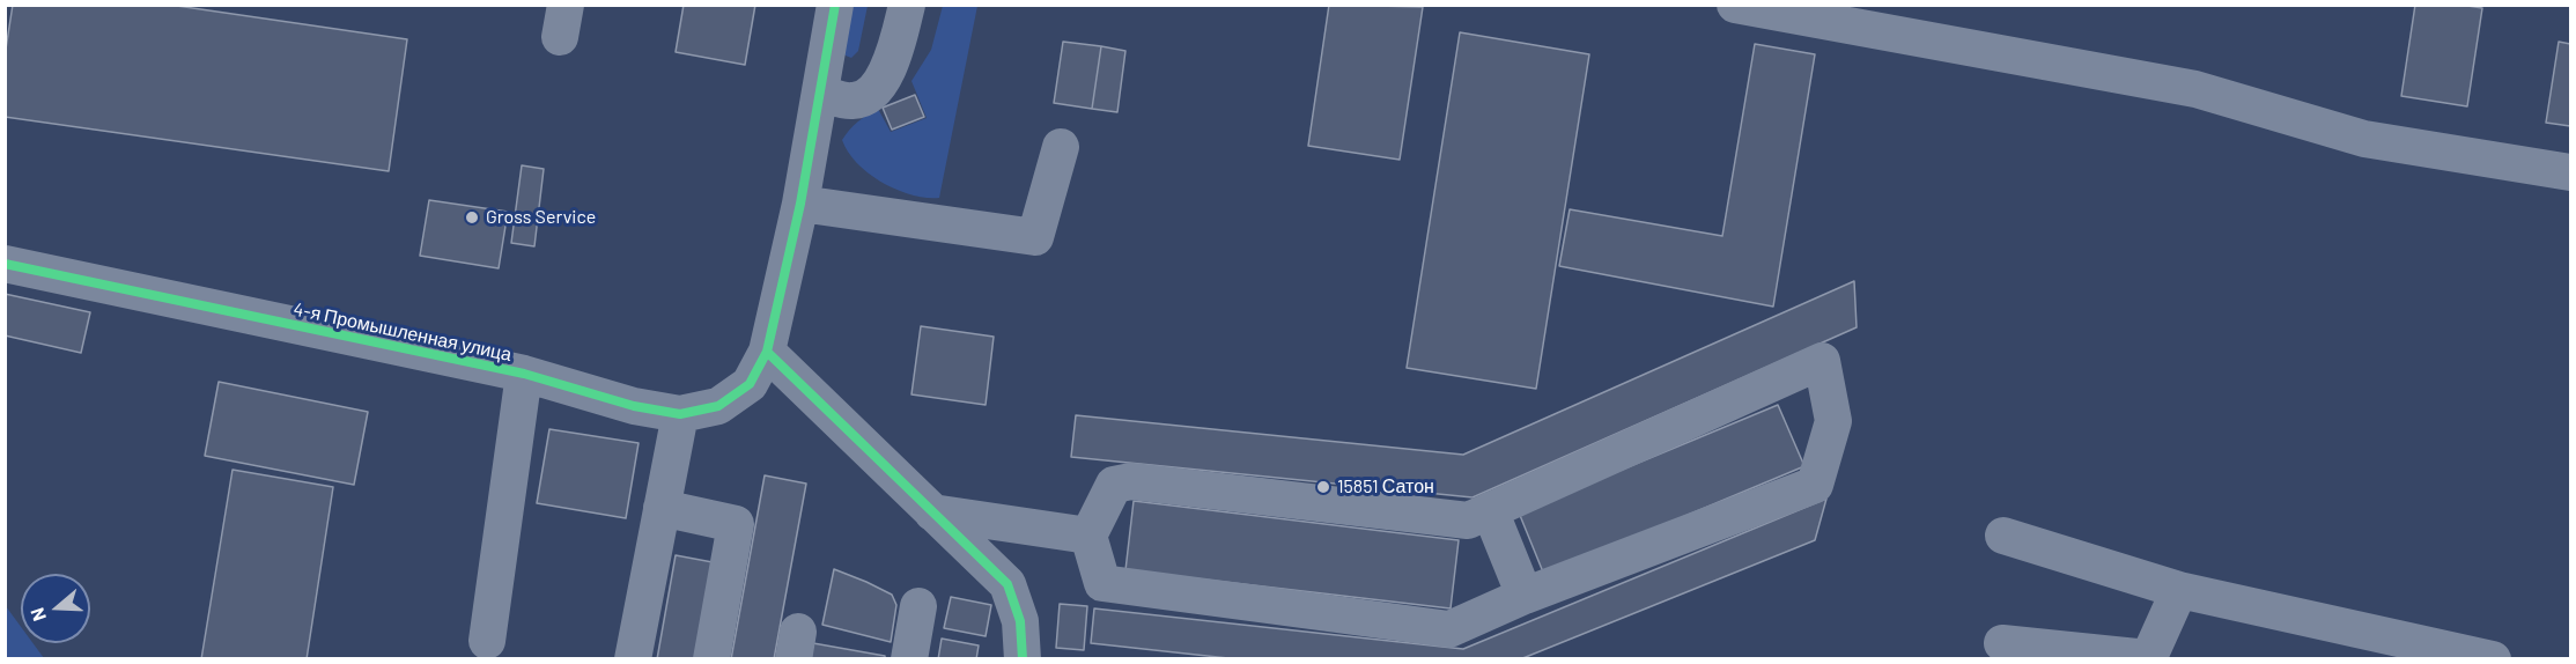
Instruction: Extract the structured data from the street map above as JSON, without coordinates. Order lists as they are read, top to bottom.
{
  "streets": {
    "street": ["4-я Промышленная улица"]
  },
  "places": ["Gross Service", "15851 Сатон"],
  "north": "left"
}
